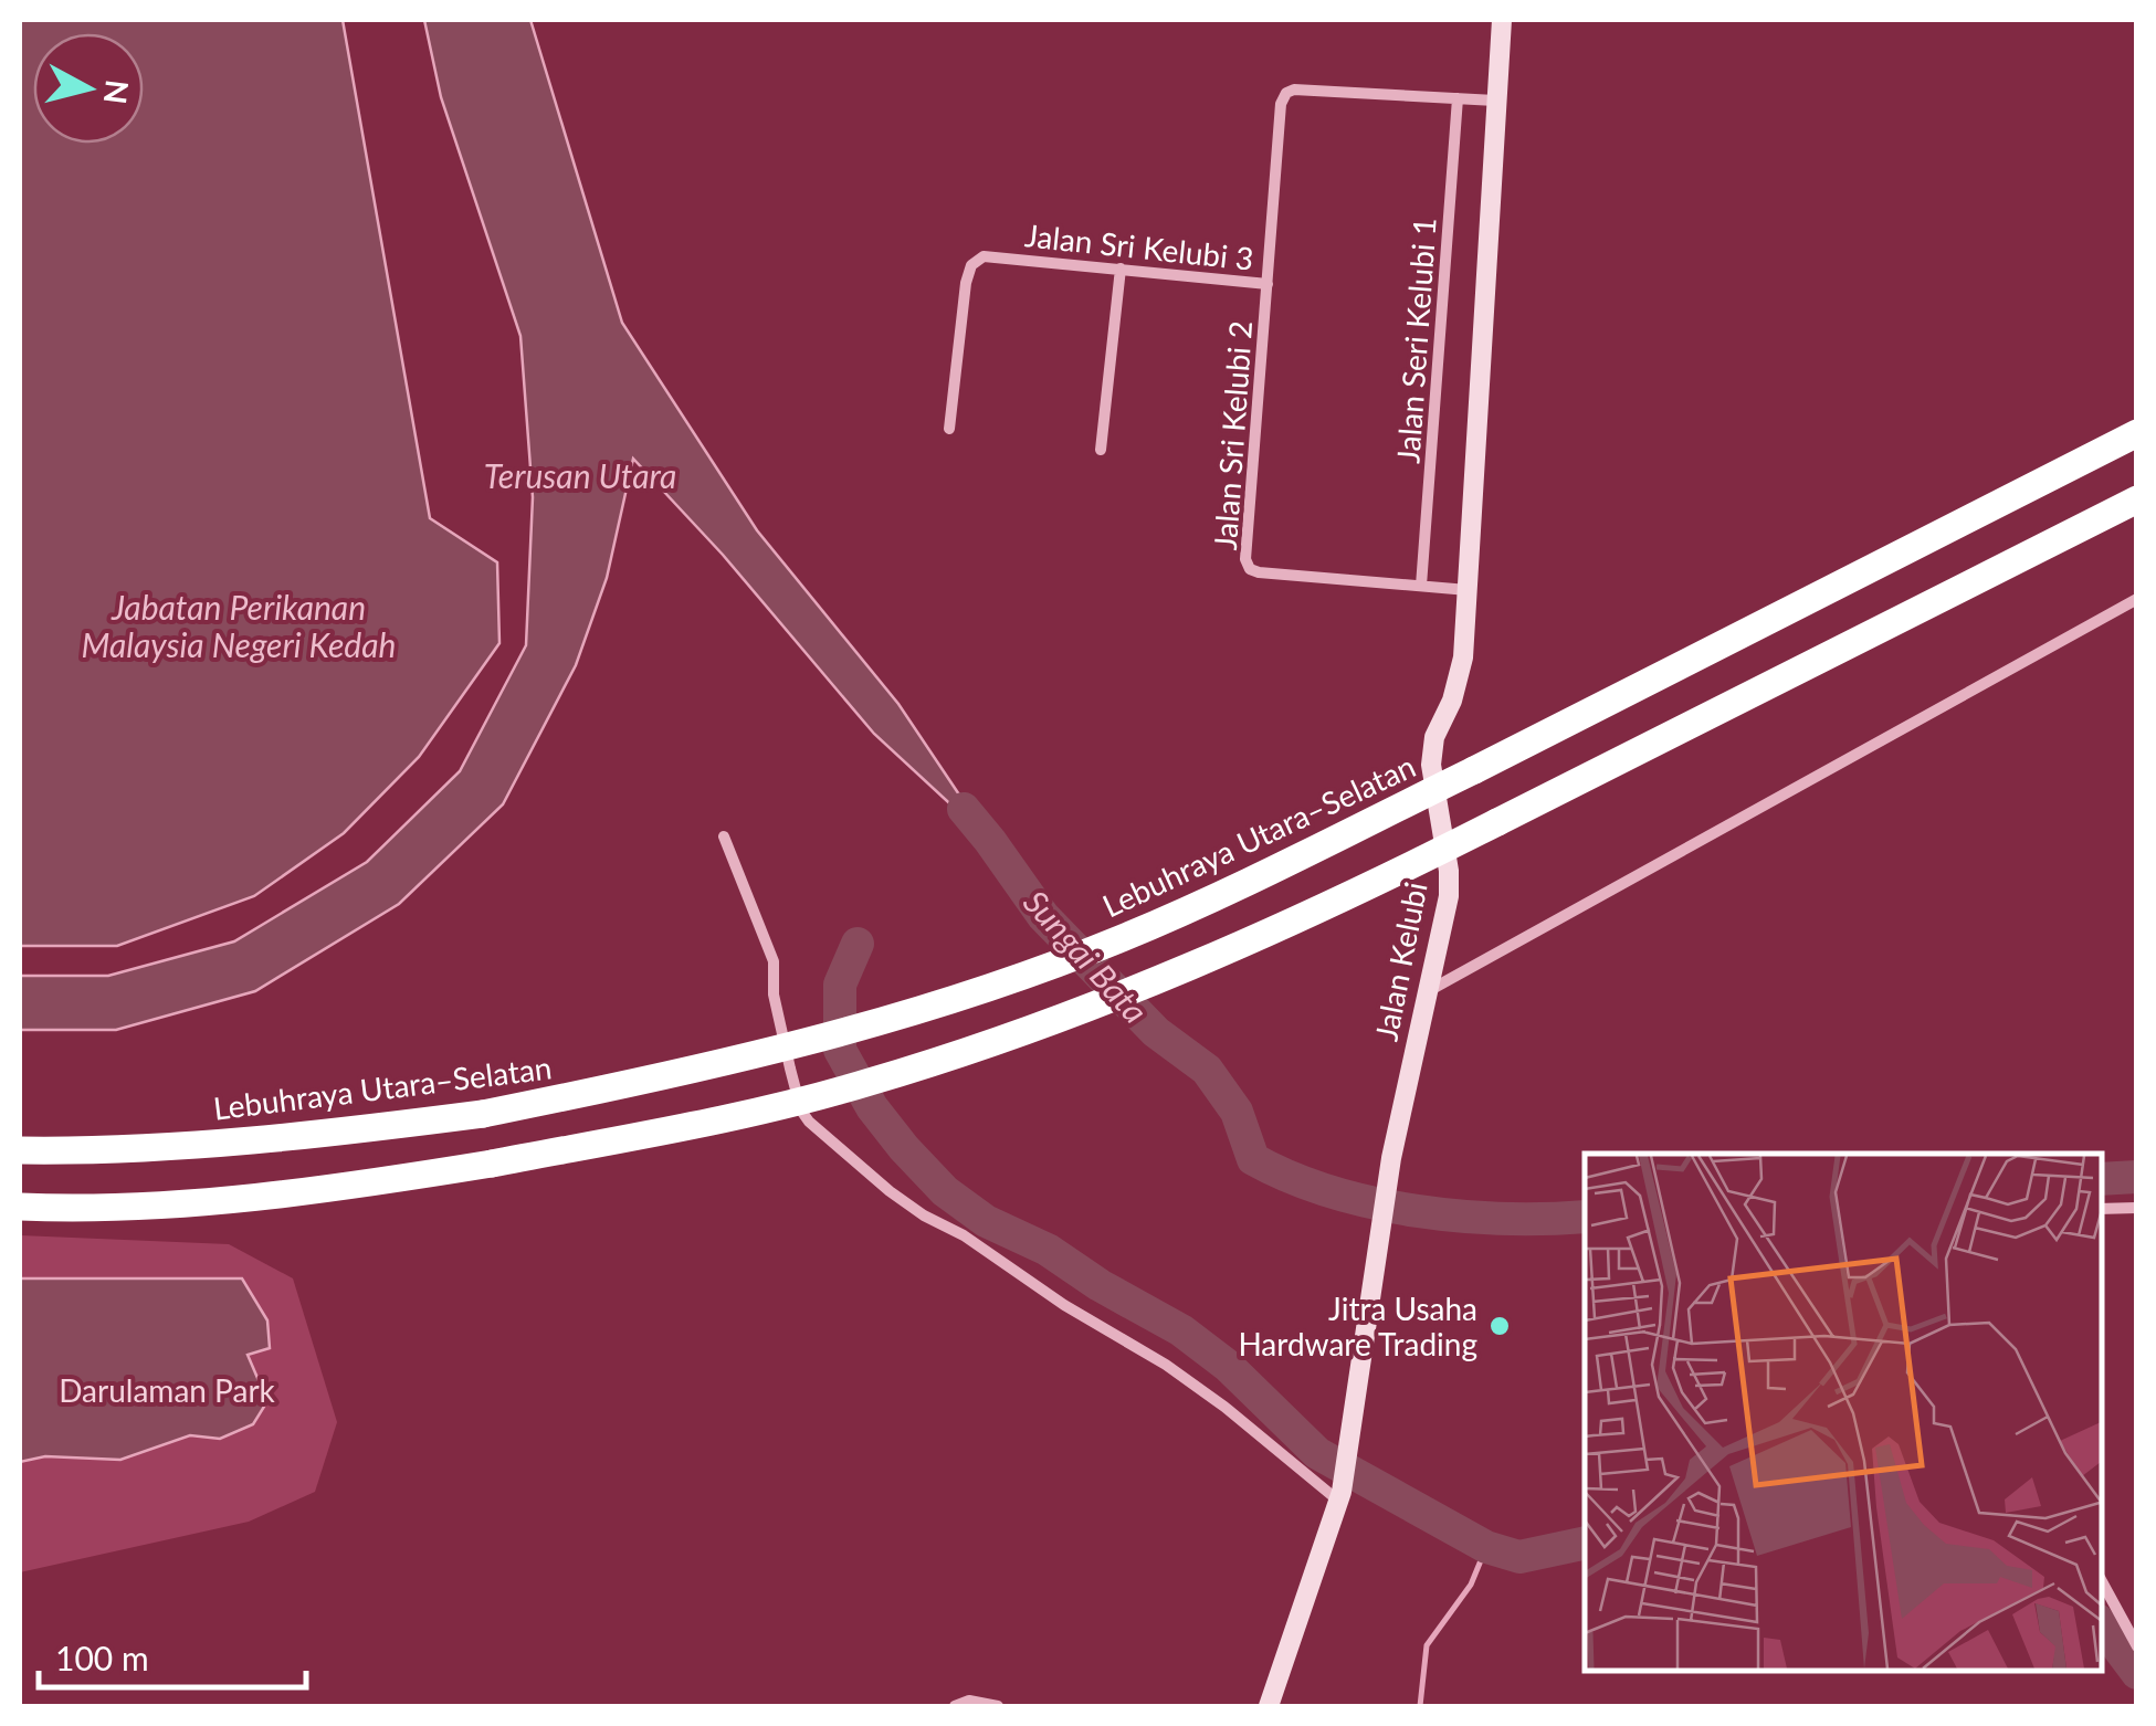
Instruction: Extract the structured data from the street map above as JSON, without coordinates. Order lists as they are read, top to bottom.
{
  "streets": {
    "highway": ["Lebuhraya Utara–Selatan"],
    "main road": ["Jalan Kelubi"],
    "street": ["Jalan Sri Kelubi 3", "Jalan Seri Kelubi 1", "Jalan Sri Kelubi 2"]
  },
  "crossings": [
    ["Jalan Sri Kelubi 3", "Jalan Seri Kelubi 1"],
    ["Jalan Sri Kelubi 3", "Jalan Sri Kelubi 2"],
    ["Jalan Sri Kelubi 3", "Jalan Kelubi"],
    ["Jalan Seri Kelubi 1", "Jalan Sri Kelubi 2"],
    ["Jalan Sri Kelubi 2", "Jalan Kelubi"]
  ],
  "water": ["Terusan Utara", "Jabatan Perikanan Malaysia Negeri Kedah", "Sungai Bata"],
  "parks": ["Darulaman Park"],
  "places": ["Jitra Usaha Hardware Trading"],
  "scale_bar": "100 m",
  "north": "right"
}
